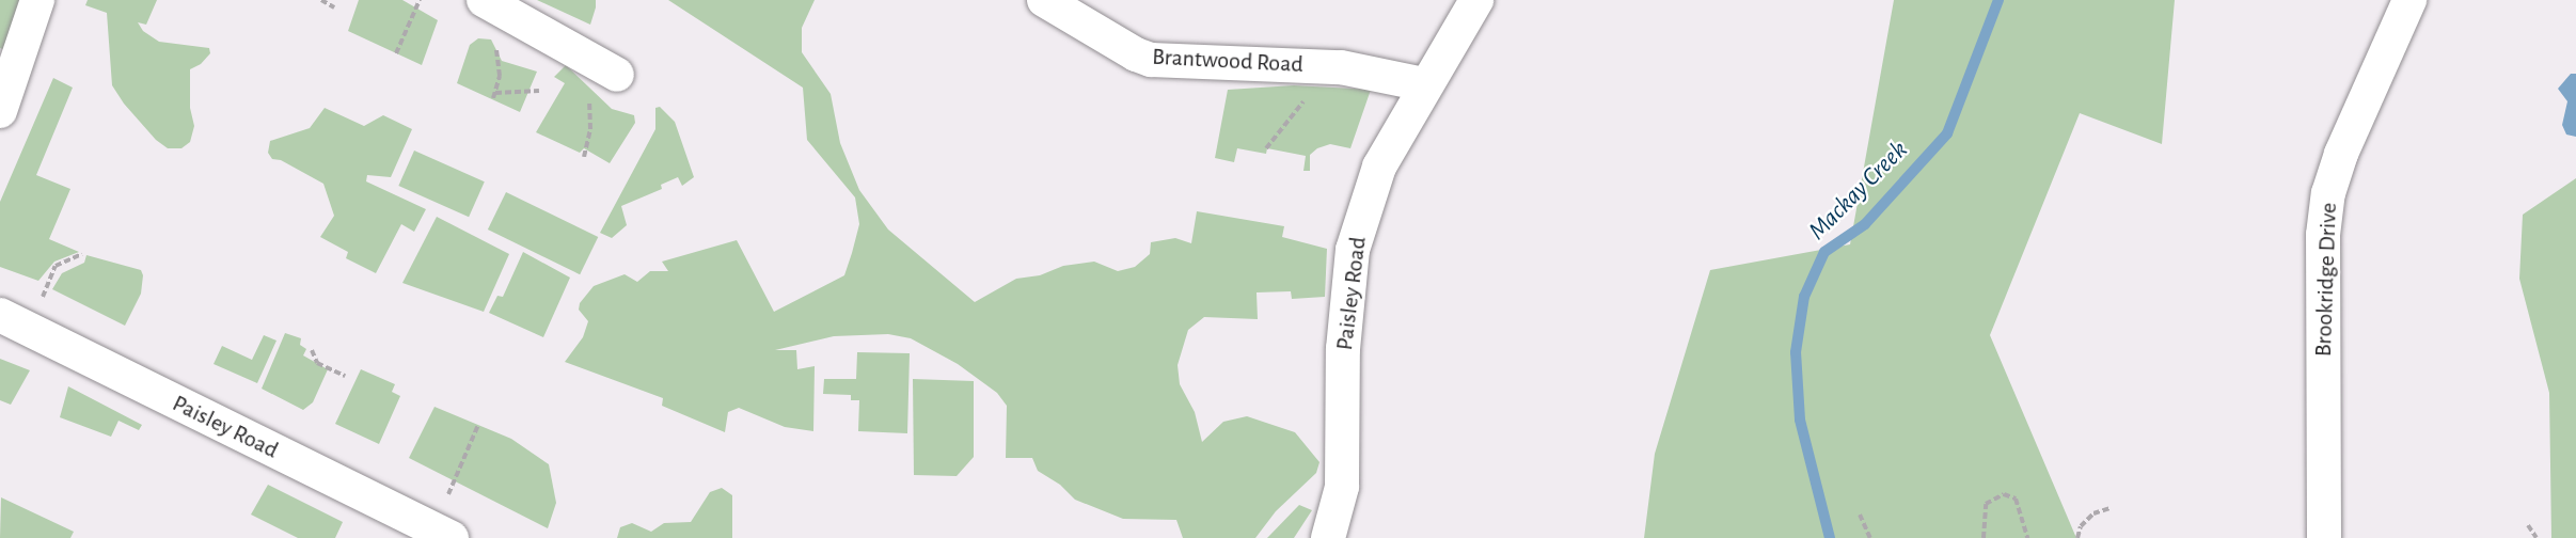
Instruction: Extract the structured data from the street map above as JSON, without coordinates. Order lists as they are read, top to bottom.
{
  "streets": {
    "street": ["Brantwood Road", "Brookridge Drive", "Paisley Road"]
  },
  "crossings": [
    ["Brantwood Road", "Paisley Road"]
  ],
  "water": ["Mackay Creek"]
}
